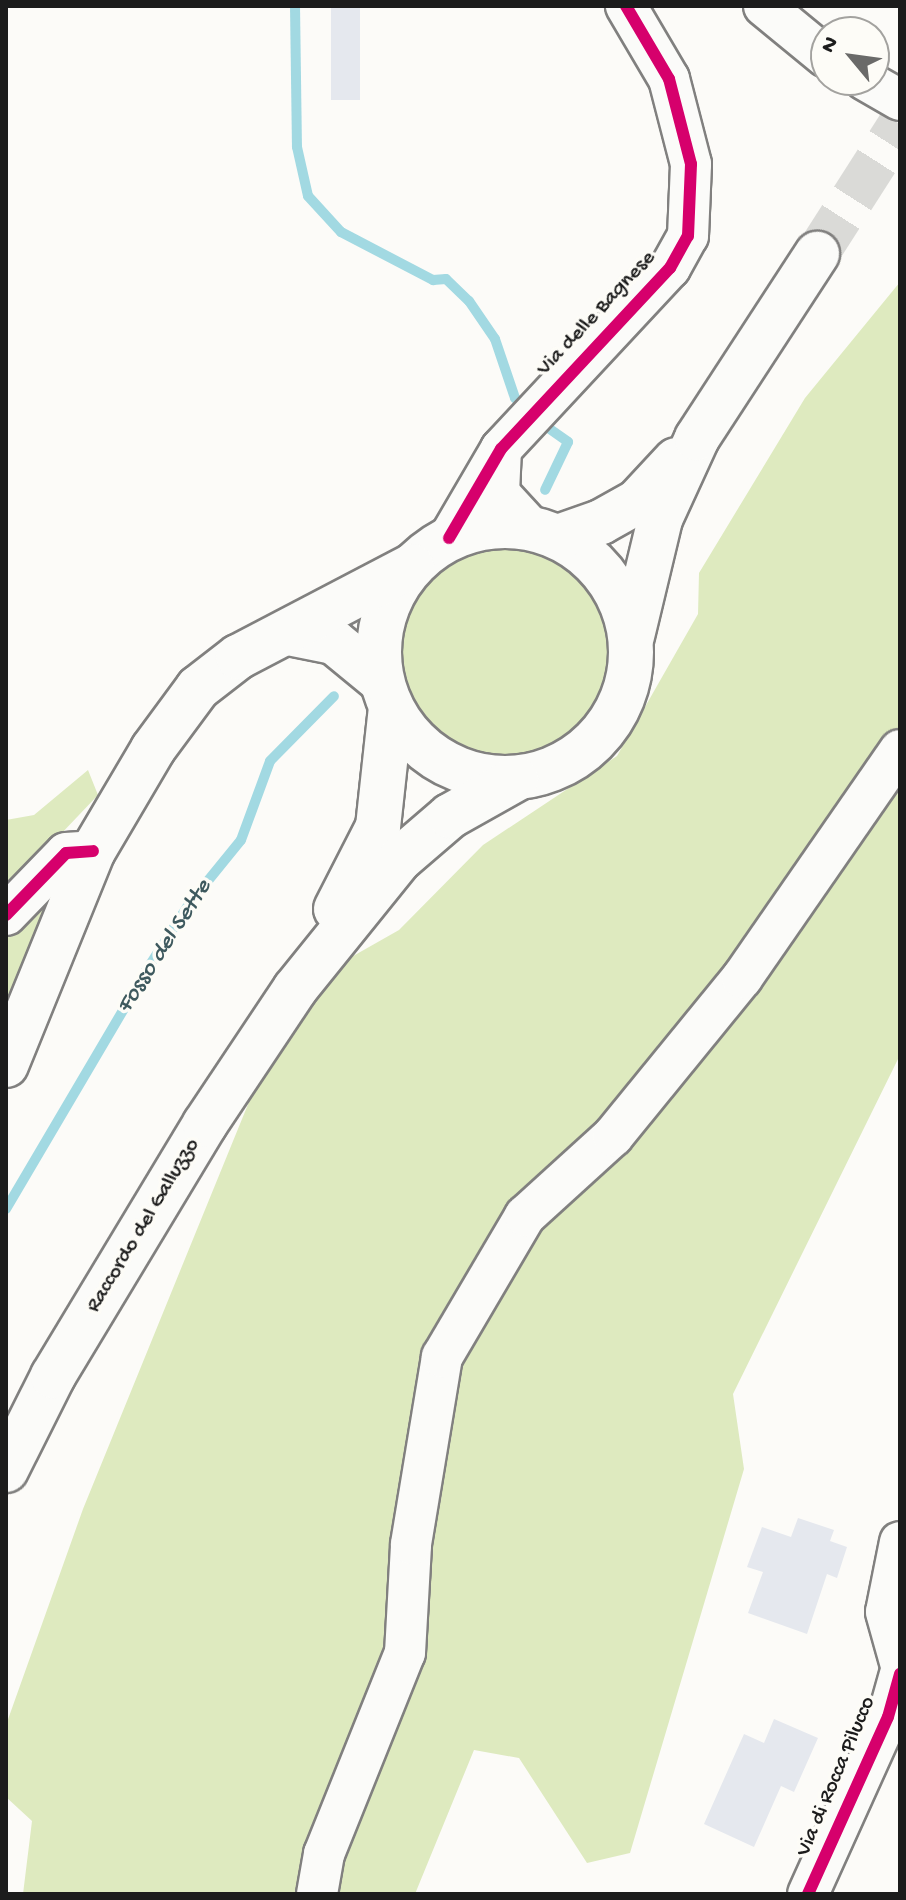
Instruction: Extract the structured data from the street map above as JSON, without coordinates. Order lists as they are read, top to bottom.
{
  "streets": {
    "main road": ["Raccordo del Galluzzo"],
    "street": ["Via delle Bagnese", "Via di Rocca Pilucco"]
  },
  "crossings": [
    ["Via delle Bagnese", "Raccordo del Galluzzo"]
  ],
  "water": ["Fosso del Sette"],
  "north": "top left"
}
